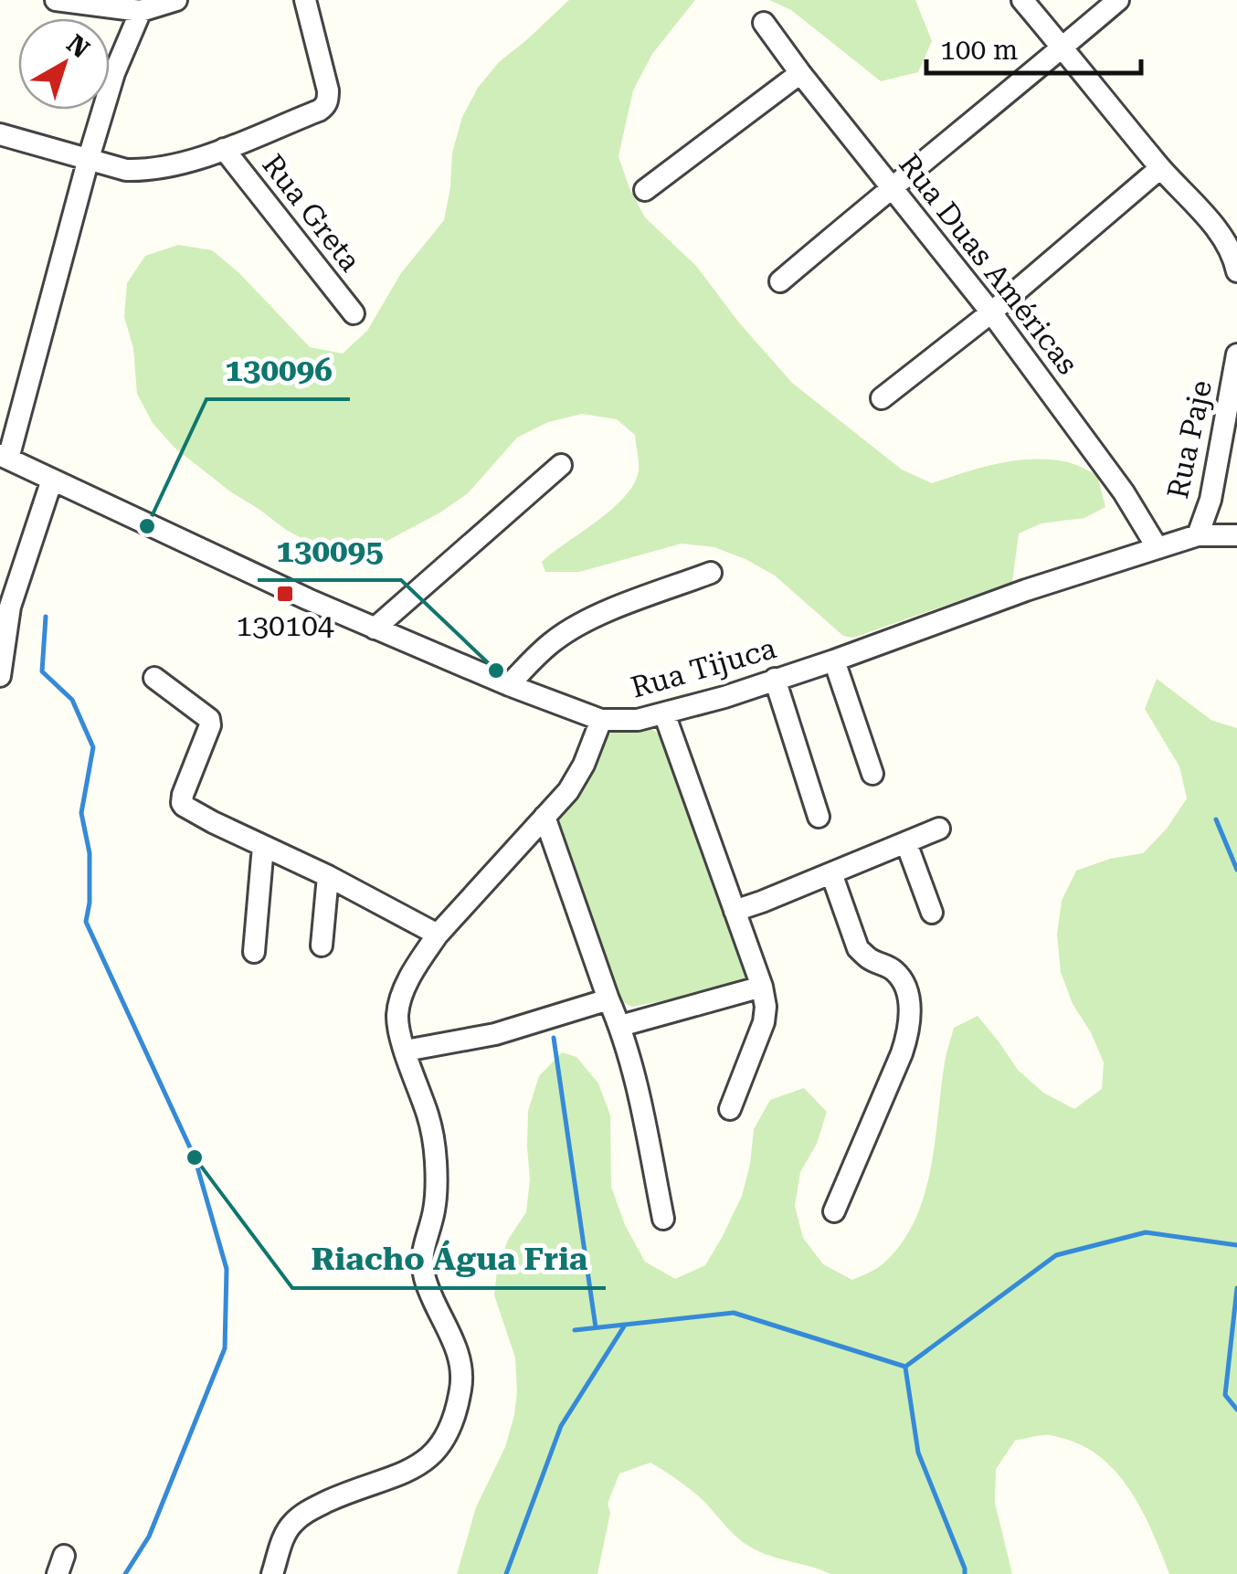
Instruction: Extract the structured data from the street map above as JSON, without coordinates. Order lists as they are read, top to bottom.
{
  "streets": {
    "street": [
      "Rua Greta",
      "Rua Duas Américas",
      "Rua Paje",
      "Rua Tijuca"
    ]
  },
  "crossings": [
    ["Rua Duas Américas", "Rua Tijuca"],
    ["Rua Paje", "Rua Tijuca"]
  ],
  "places": {
    "other": ["130096", "130095", "Riacho Água Fria"],
    "transit": ["130104"]
  },
  "scale_bar": "100 m",
  "north": "top right"
}
